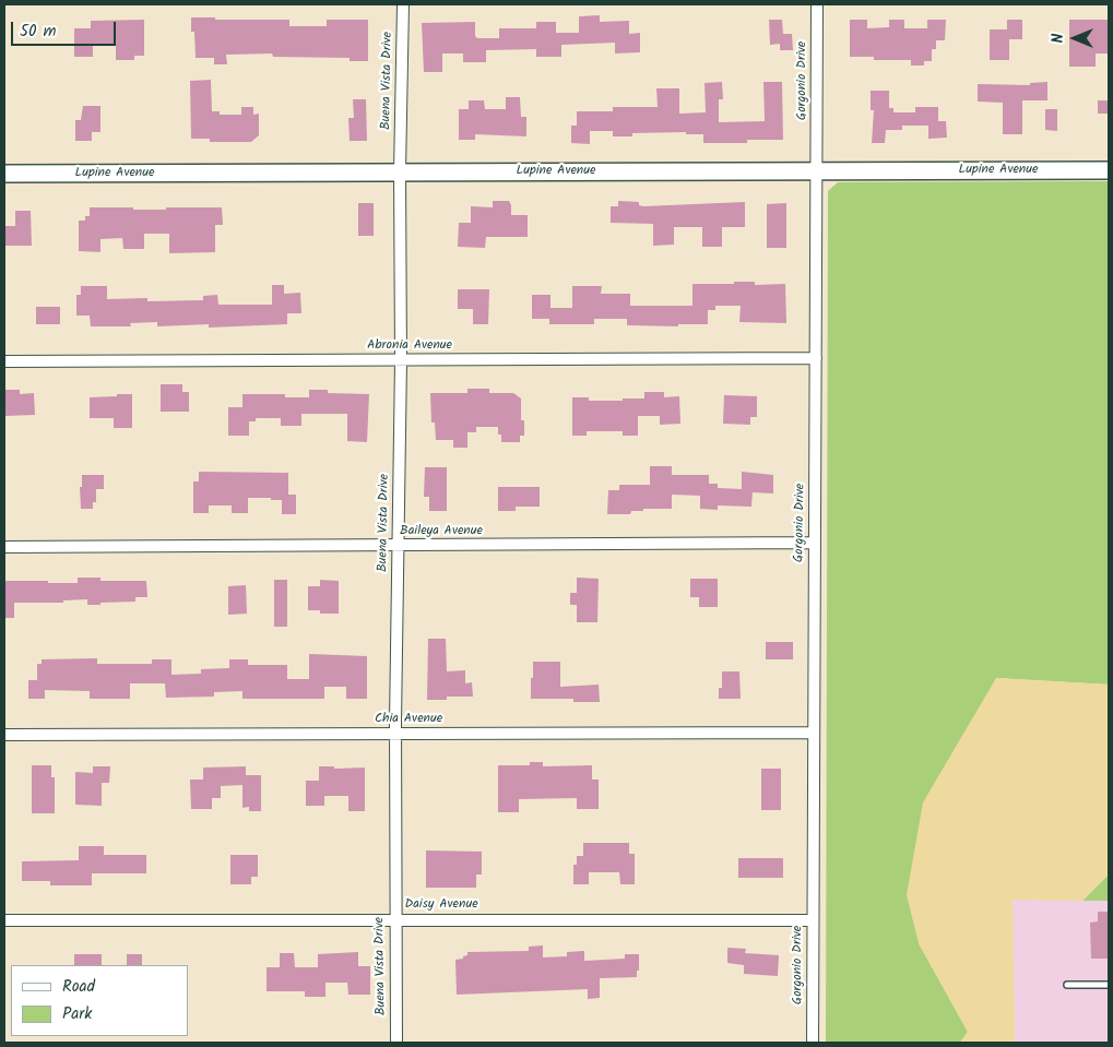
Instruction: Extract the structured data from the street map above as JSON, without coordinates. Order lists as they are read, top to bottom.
{
  "streets": {
    "street": [
      "Buena Vista Drive",
      "Gorgonio Drive",
      "Lupine Avenue",
      "Abronia Avenue",
      "Baileya Avenue",
      "Chia Avenue",
      "Daisy Avenue"
    ]
  },
  "crossings": [
    ["Buena Vista Drive", "Lupine Avenue"],
    ["Buena Vista Drive", "Abronia Avenue"],
    ["Buena Vista Drive", "Baileya Avenue"],
    ["Buena Vista Drive", "Chia Avenue"],
    ["Buena Vista Drive", "Daisy Avenue"],
    ["Gorgonio Drive", "Lupine Avenue"],
    ["Gorgonio Drive", "Abronia Avenue"],
    ["Gorgonio Drive", "Baileya Avenue"],
    ["Gorgonio Drive", "Chia Avenue"],
    ["Gorgonio Drive", "Daisy Avenue"]
  ],
  "legend": ["Road", "Park"],
  "scale_bar": "50 m",
  "north": "left"
}
